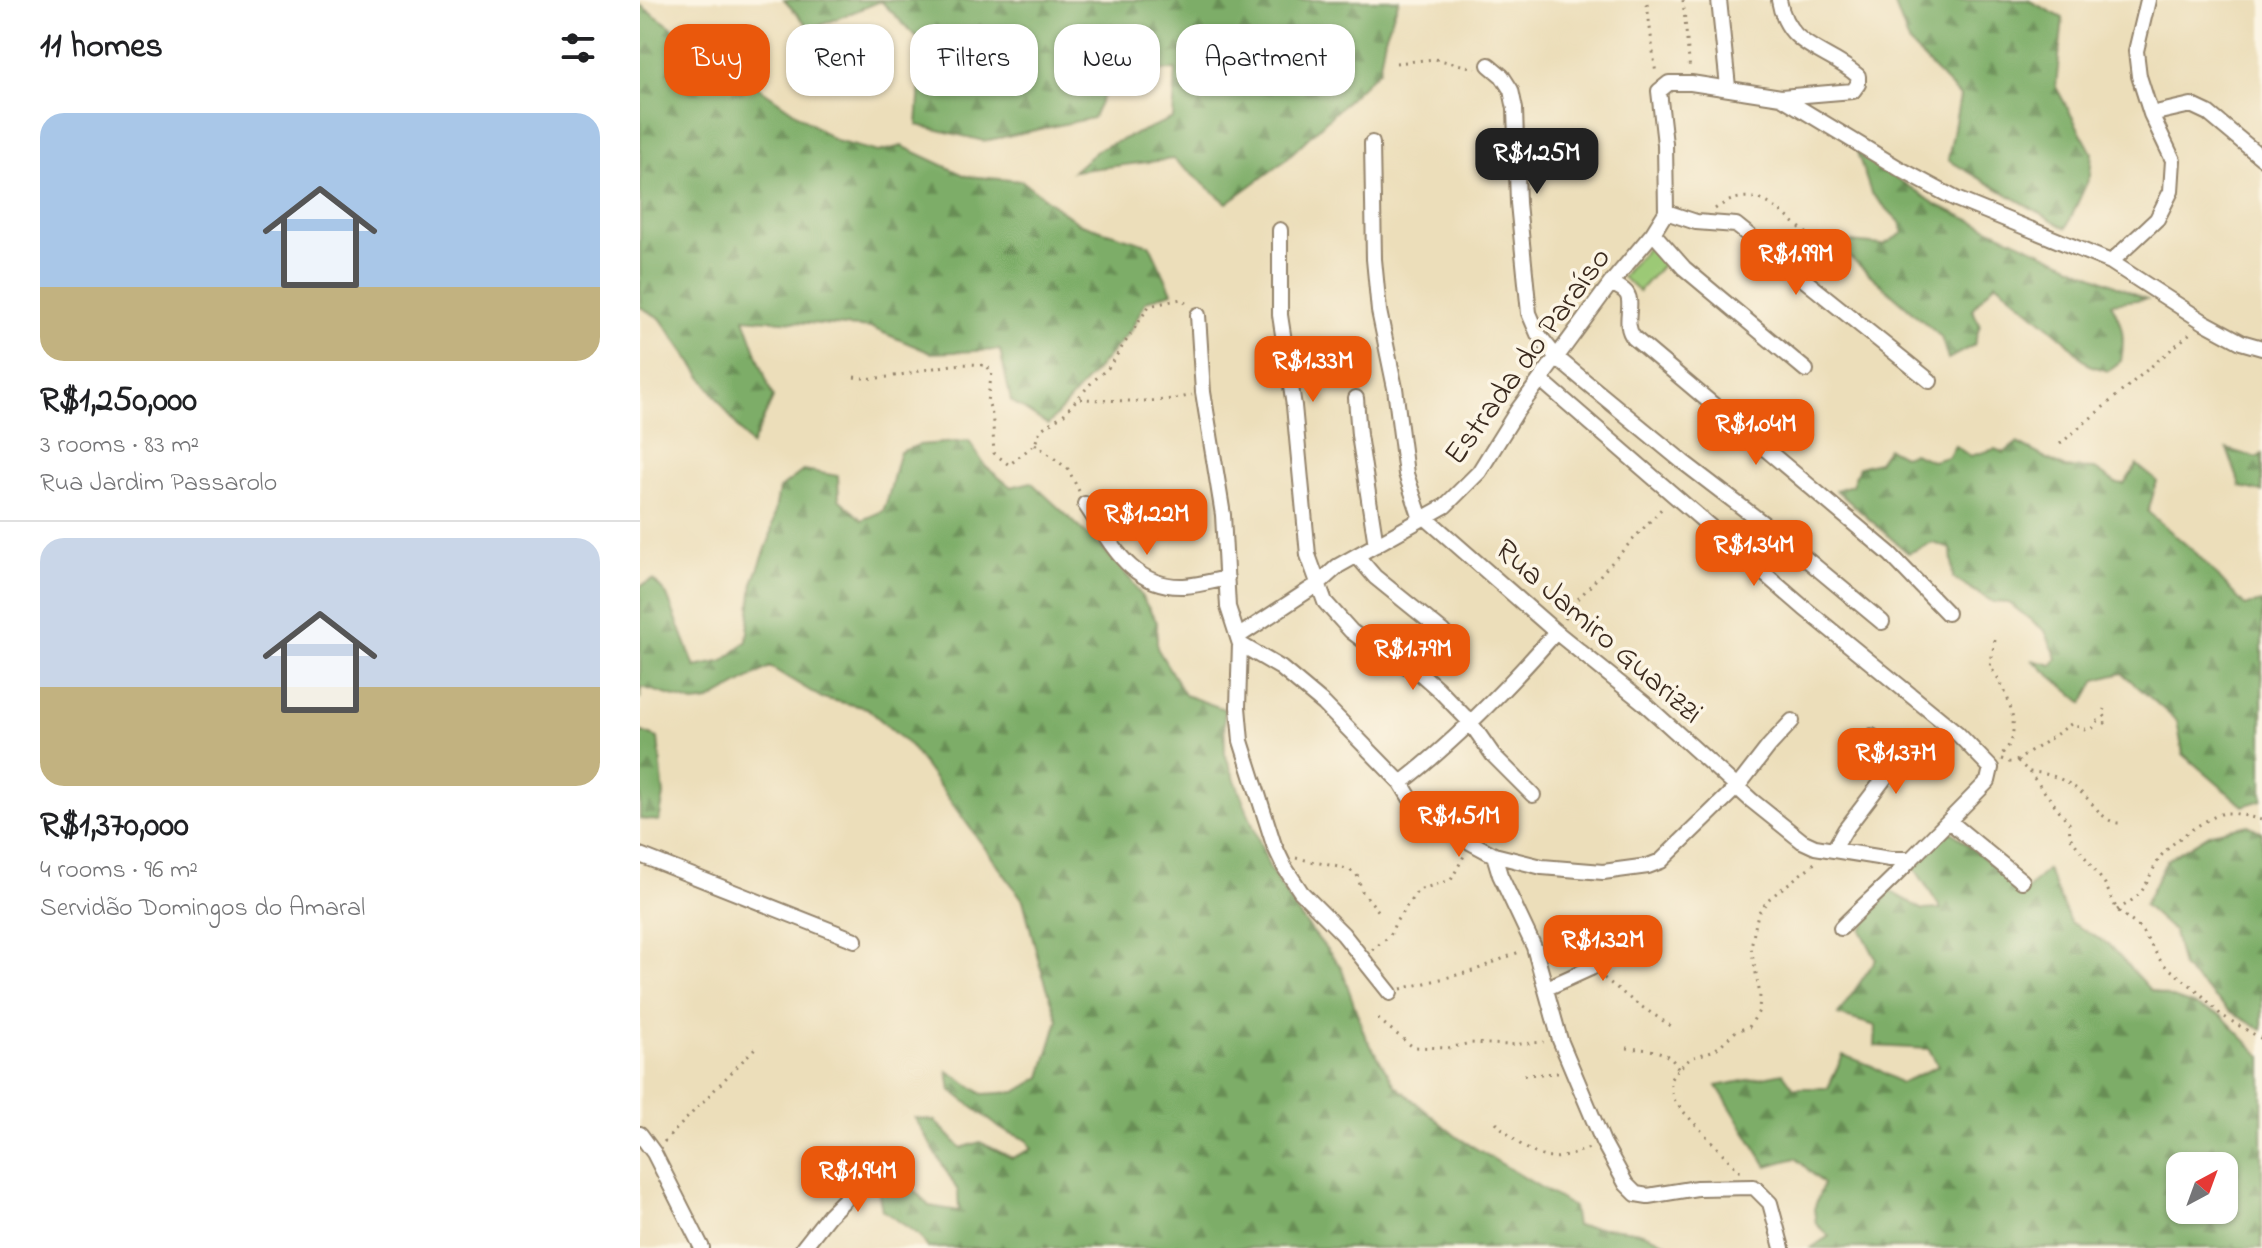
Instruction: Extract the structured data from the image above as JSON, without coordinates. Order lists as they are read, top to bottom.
{
  "streets": {
    "street": ["Estrada do Paraíso", "Rua Jamiro Guarizzi"]
  },
  "crossings": [
    ["Estrada do Paraíso", "Rua Jamiro Guarizzi"]
  ],
  "north": "top right",
  "page": {
    "heading": "11 homes",
    "chip": [
      "Buy",
      "Rent",
      "Filters",
      "New",
      "Apartment"
    ],
    "list": [
      {
        "name": "R$1,250,000",
        "note": "3 rooms · 83 m² · Rua Jardim Passarolo"
      },
      {
        "name": "R$1,370,000",
        "note": "4 rooms · 96 m² · Servidão Domingos do Amaral"
      }
    ],
    "price": [
      "R$1.25M",
      "R$1.99M",
      "R$1.33M",
      "R$1.04M",
      "R$1.22M",
      "R$1.34M",
      "R$1.79M",
      "R$1.37M",
      "R$1.51M",
      "R$1.32M",
      "R$1.94M"
    ]
  }
}
